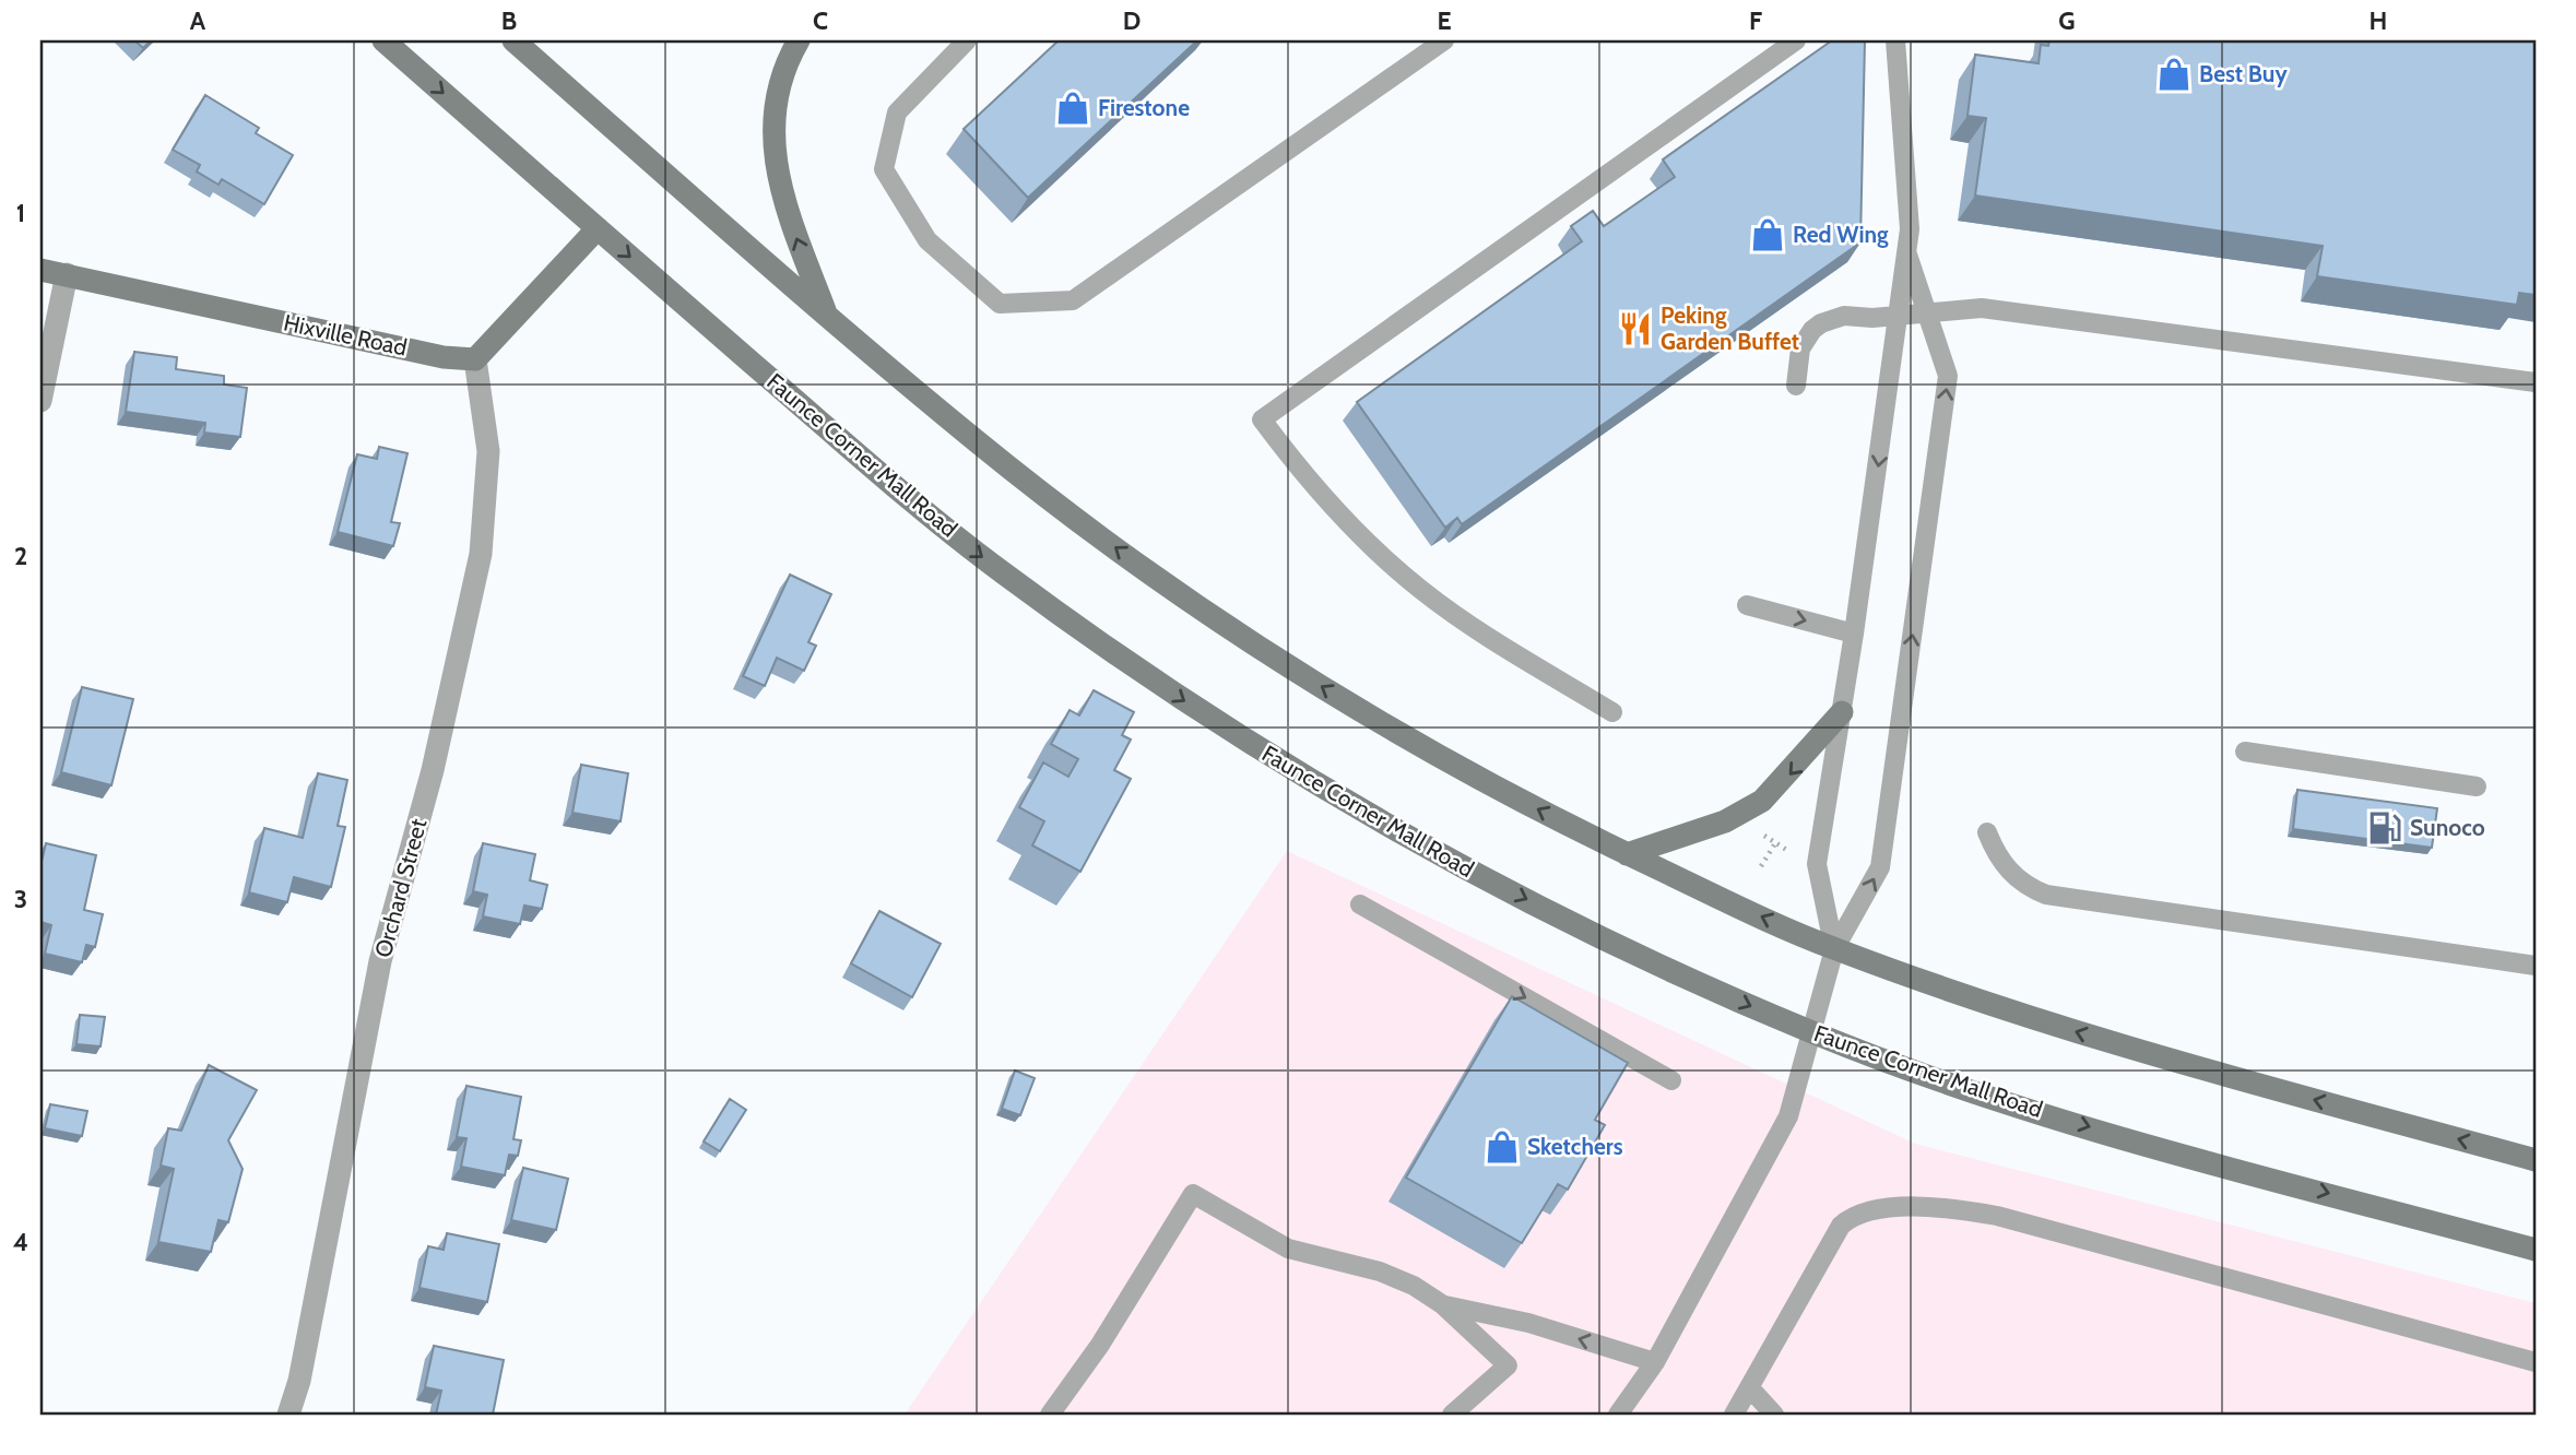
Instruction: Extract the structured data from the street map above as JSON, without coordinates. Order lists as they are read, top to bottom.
{
  "streets": {
    "main road": ["Hixville Road", "Faunce Corner Mall Road"],
    "street": ["Orchard Street"]
  },
  "crossings": [
    ["Hixville Road", "Orchard Street"]
  ],
  "places": {
    "shop": [
      "Best Buy",
      "Firestone",
      "Red Wing",
      "Sketchers"
    ],
    "restaurant": ["Peking Garden Buffet"],
    "fuel station": ["Sunoco"]
  },
  "grid": {
    "columns": [
      "A",
      "B",
      "C",
      "D",
      "E",
      "F",
      "G",
      "H"
    ],
    "rows": [
      "1",
      "2",
      "3",
      "4"
    ]
  }
}
